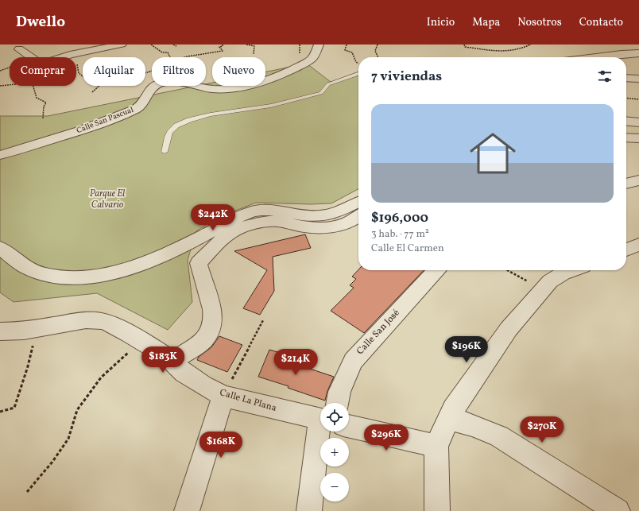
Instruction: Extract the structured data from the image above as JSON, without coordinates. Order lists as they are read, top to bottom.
{
  "streets": {
    "street": ["Calle San Pascual", "Calle San José", "Calle La Plana"]
  },
  "parks": ["Parque El Calvario"],
  "page": {
    "header": "Dwello",
    "nav": [
      "Inicio",
      "Mapa",
      "Nosotros",
      "Contacto"
    ],
    "chip": [
      "Comprar",
      "Alquilar",
      "Filtros",
      "Nuevo"
    ],
    "heading": "7 viviendas",
    "list": [
      {
        "name": "$196,000",
        "note": "3 hab. · 77 m² · Calle El Carmen"
      }
    ],
    "price": [
      "$242K",
      "$196K",
      "$183K",
      "$214K",
      "$270K",
      "$296K",
      "$168K"
    ],
    "map_buttons": ["+", "−"]
  }
}
